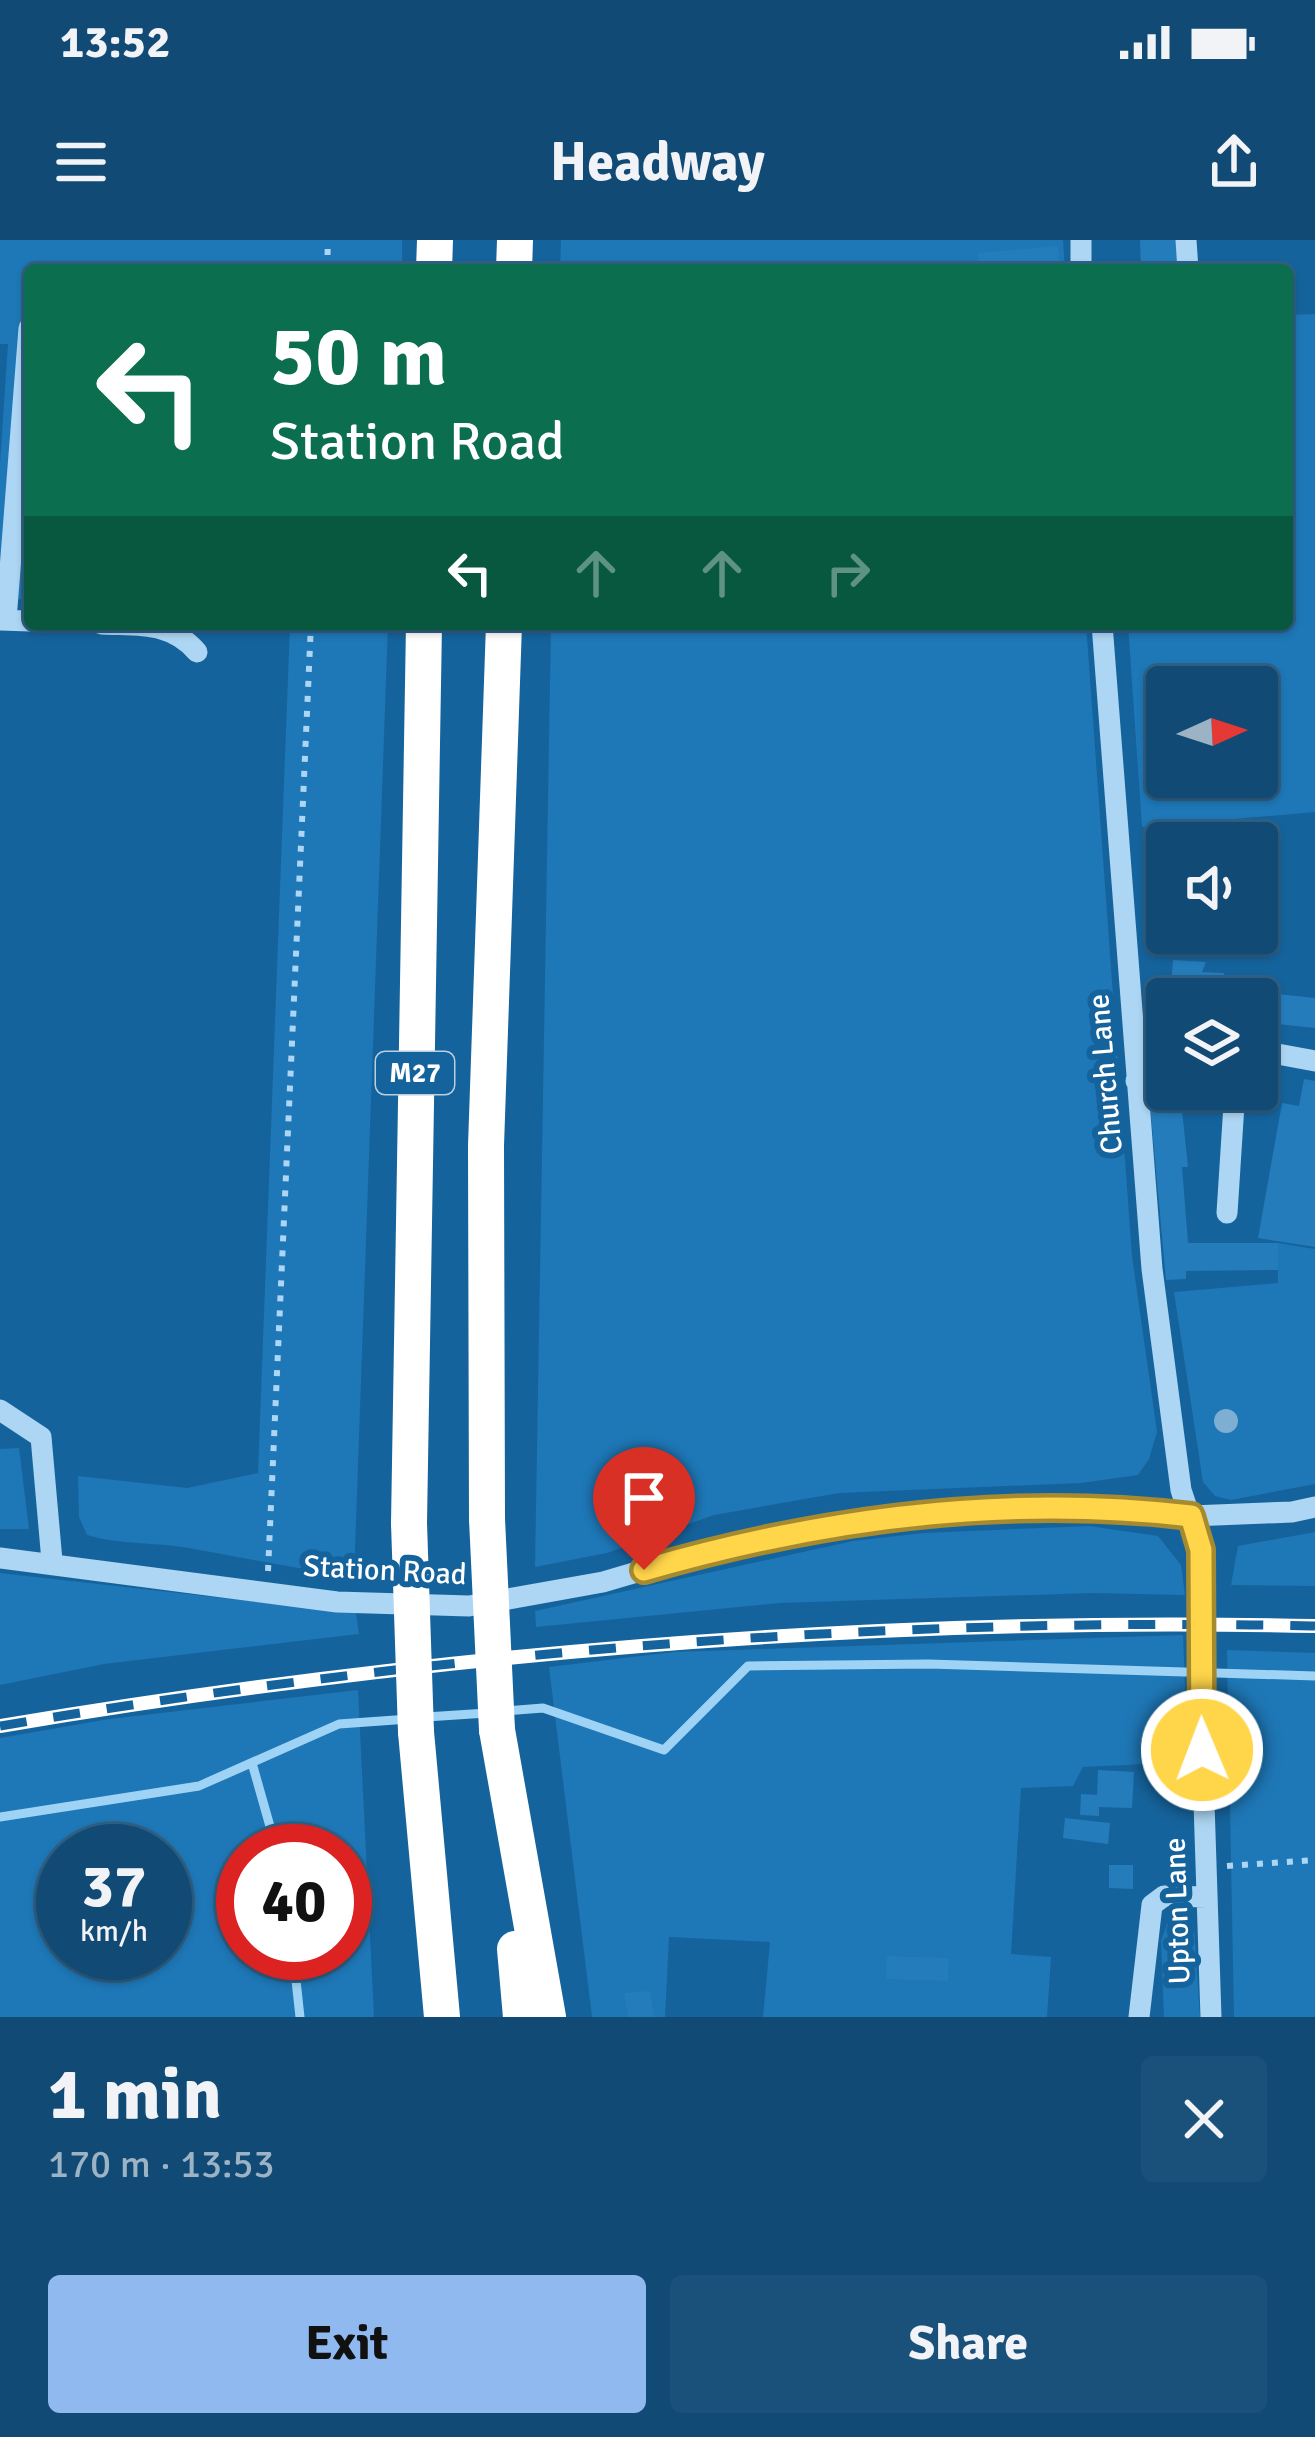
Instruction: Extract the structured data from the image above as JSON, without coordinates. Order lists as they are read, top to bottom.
{
  "streets": {
    "highway": ["M27"],
    "street": ["Church Lane", "Station Road", "Upton Lane"]
  },
  "crossings": [
    ["Church Lane", "Station Road"],
    ["Church Lane", "Upton Lane"],
    ["Station Road", "Upton Lane"]
  ],
  "north": "right",
  "page": {
    "status": "13:52",
    "header": "Headway",
    "turn": ["50 m", "Station Road"],
    "speed": "37 km/h",
    "limit": "40",
    "heading": ["1 min", "170 m · 13:53"],
    "buttons": ["Exit", "Share"]
  }
}
